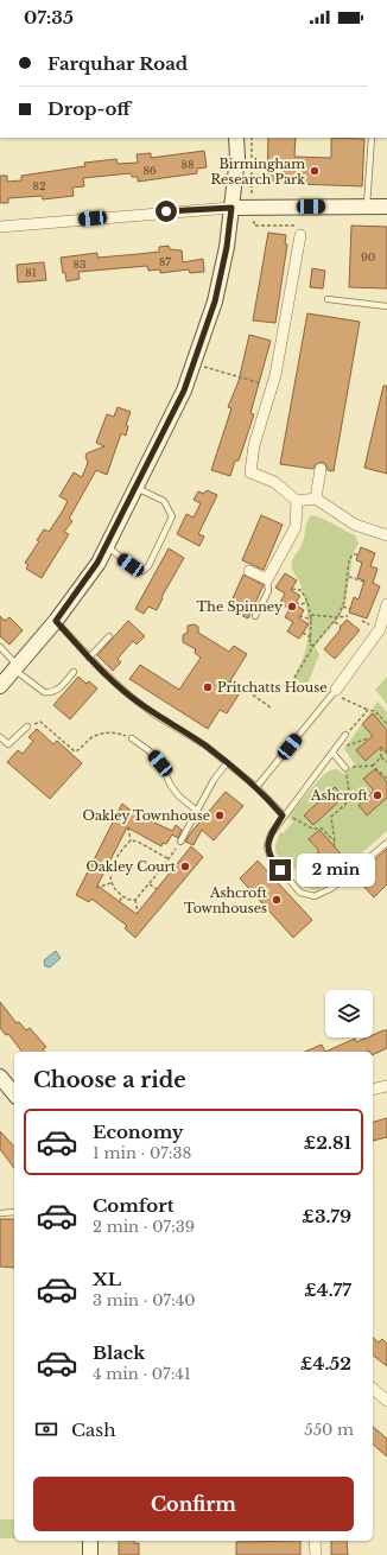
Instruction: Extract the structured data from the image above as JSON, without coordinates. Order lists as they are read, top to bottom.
{
  "places": [
    "Birmingham Research Park",
    "The Spinney",
    "Pritchatts House",
    "Ashcroft",
    "Oakley Townhouse",
    "Oakley Court",
    "Ashcroft Townhouses"
  ],
  "house_numbers": [
    "88",
    "86",
    "82",
    "90",
    "87",
    "83",
    "81"
  ],
  "page": {
    "status": "07:35",
    "banner": ["Farquhar Road", "Drop-off"],
    "bubble": "2 min",
    "heading": "Choose a ride",
    "list": [
      {
        "name": "Economy",
        "note": "1 min · 07:38",
        "value": "£2.81"
      },
      {
        "name": "Comfort",
        "note": "2 min · 07:39",
        "value": "£3.79"
      },
      {
        "name": "XL",
        "note": "3 min · 07:40",
        "value": "£4.77"
      },
      {
        "name": "Black",
        "note": "4 min · 07:41",
        "value": "£4.52"
      }
    ],
    "pay": ["Cash", "550 m"],
    "buttons": "Confirm"
  }
}
